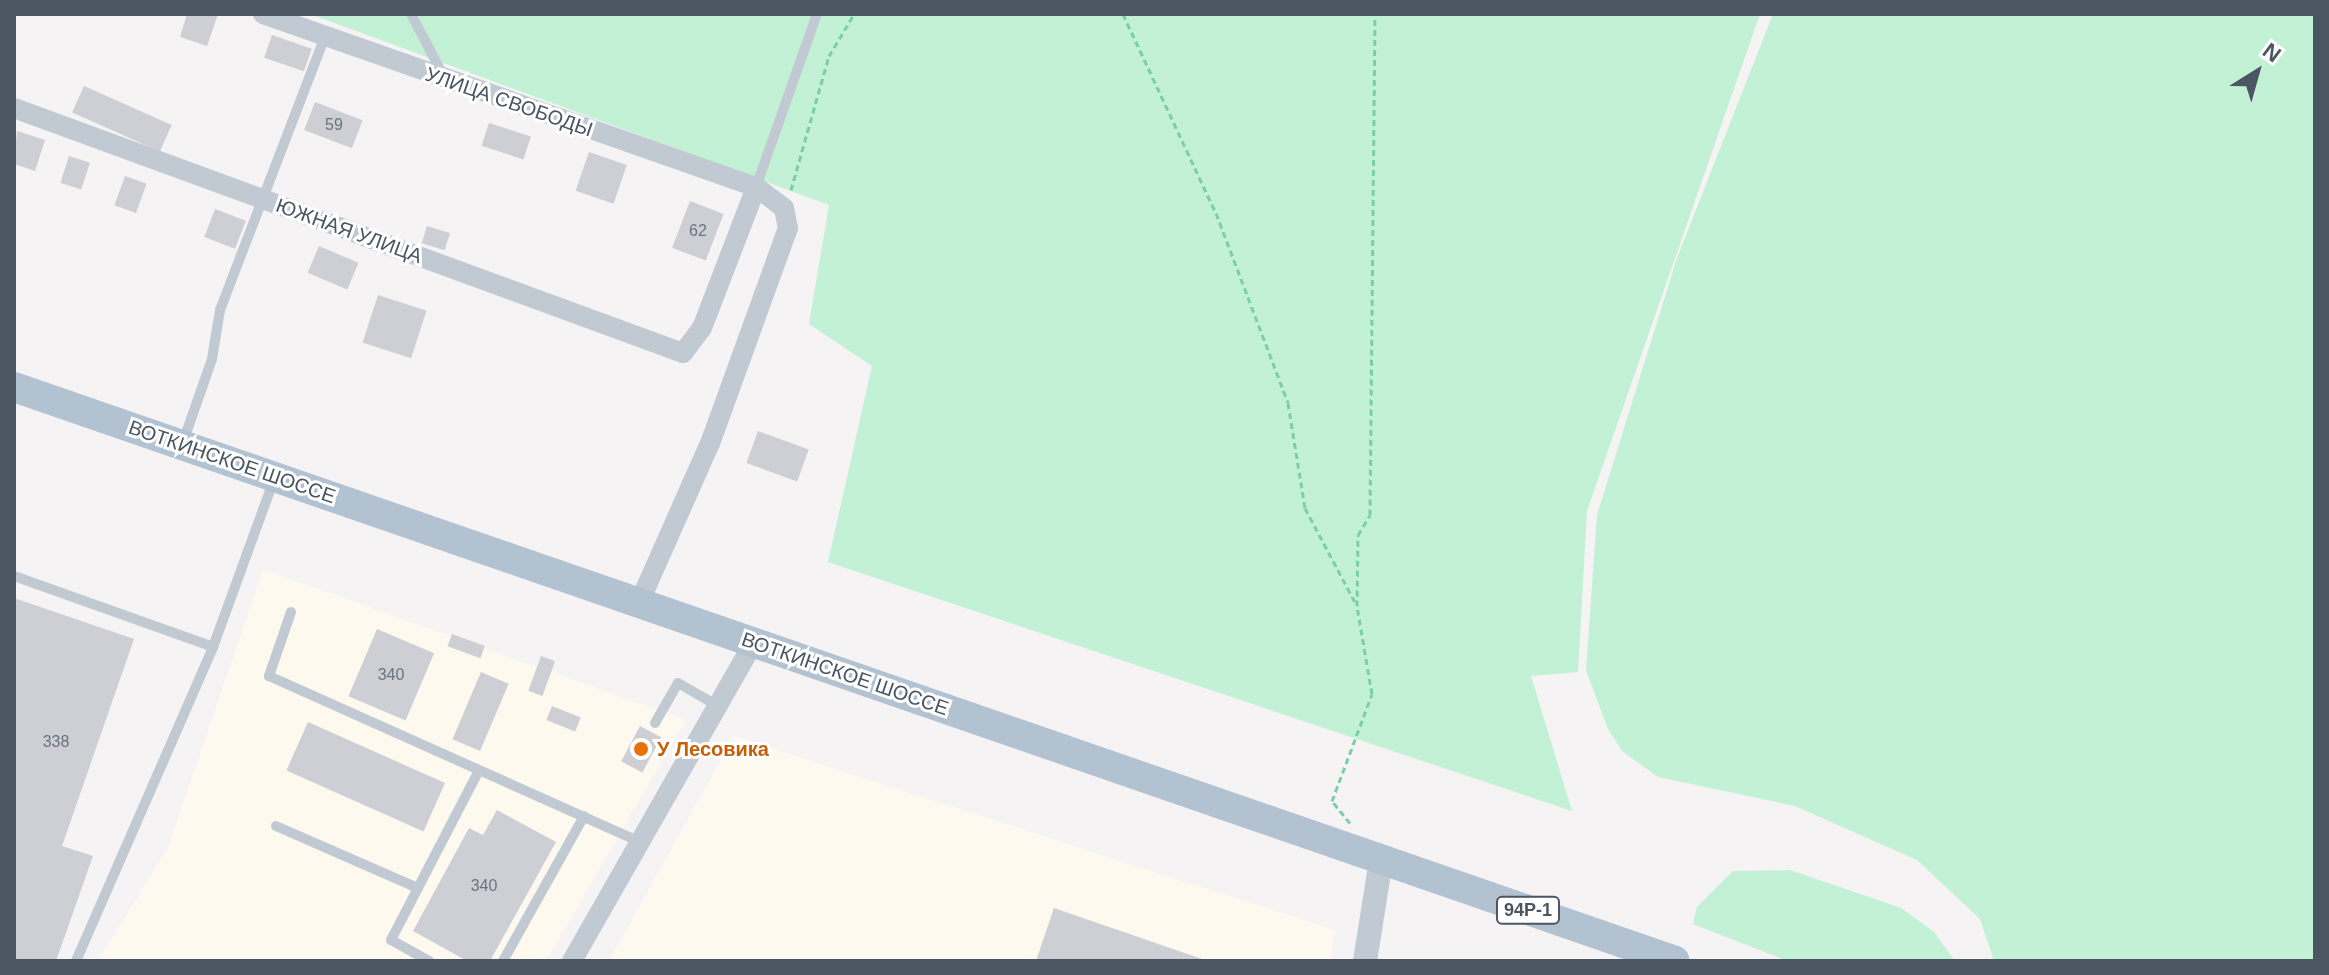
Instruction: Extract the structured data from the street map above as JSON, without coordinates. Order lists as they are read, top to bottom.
{
  "streets": {
    "main road": ["ВОТКИНСКОЕ ШОССЕ", "94Р-1"],
    "street": ["УЛИЦА СВОБОДЫ", "ЮЖНАЯ УЛИЦА"]
  },
  "crossings": [
    ["УЛИЦА СВОБОДЫ", "ЮЖНАЯ УЛИЦА"]
  ],
  "places": ["У Лесовика"],
  "house_numbers": [
    "59",
    "62",
    "340",
    "338",
    "340"
  ],
  "north": "top right"
}
